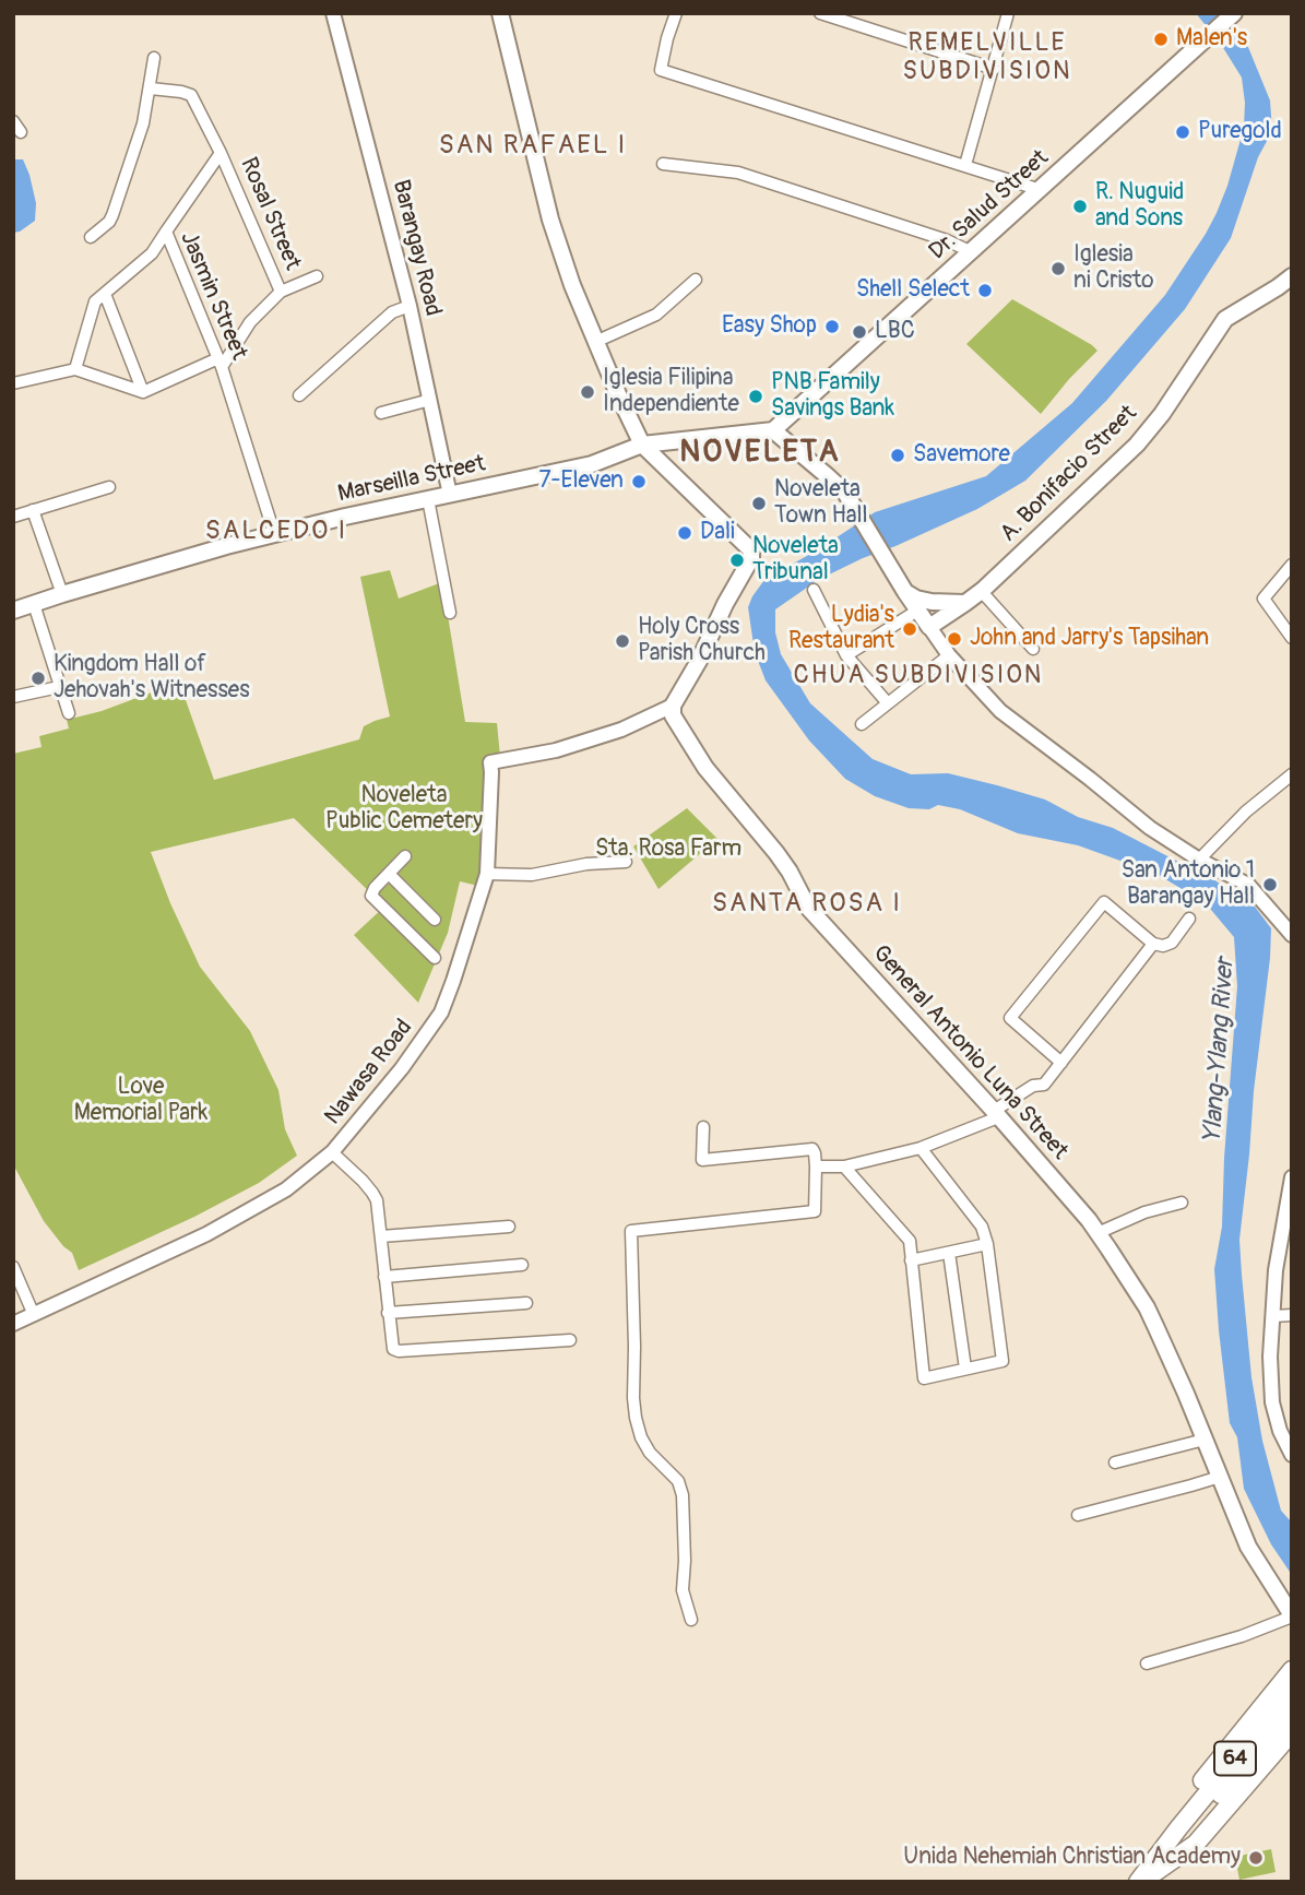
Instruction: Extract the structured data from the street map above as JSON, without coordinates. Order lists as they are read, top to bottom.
{
  "streets": {
    "main road": [
      "Dr. Salud Street",
      "A. Bonifacio Street",
      "Marseilla Street",
      "General Antonio Luna Street",
      "64"
    ],
    "street": [
      "Rosal Street",
      "Barangay Road",
      "Jasmin Street",
      "Nawasa Road"
    ]
  },
  "crossings": [
    ["Dr. Salud Street", "Marseilla Street"],
    ["Barangay Road", "Marseilla Street"],
    ["Jasmin Street", "Marseilla Street"],
    ["General Antonio Luna Street", "Nawasa Road"]
  ],
  "districts": [
    "REMELVILLE SUBDIVISION",
    "SAN RAFAEL I",
    "NOVELETA",
    "SALCEDO I",
    "CHUA SUBDIVISION",
    "SANTA ROSA I"
  ],
  "water": ["Ylang-Ylang River"],
  "parks": ["Noveleta Public Cemetery", "Sta. Rosa Farm", "Love Memorial Park"],
  "places": [
    "Malen's",
    "Puregold",
    "R. Nuguid and Sons",
    "Iglesia ni Cristo",
    "Shell Select",
    "Easy Shop",
    "LBC",
    "Iglesia Filipina Independiente",
    "PNB Family Savings Bank",
    "Savemore",
    "7-Eleven",
    "Noveleta Town Hall",
    "Dali",
    "Noveleta Tribunal",
    "Lydia's Restaurant",
    "John and Jarry's Tapsihan",
    "Holy Cross Parish Church",
    "Kingdom Hall of Jehovah's Witnesses",
    "San Antonio 1 Barangay Hall",
    "Unida Nehemiah Christian Academy"
  ]
}
